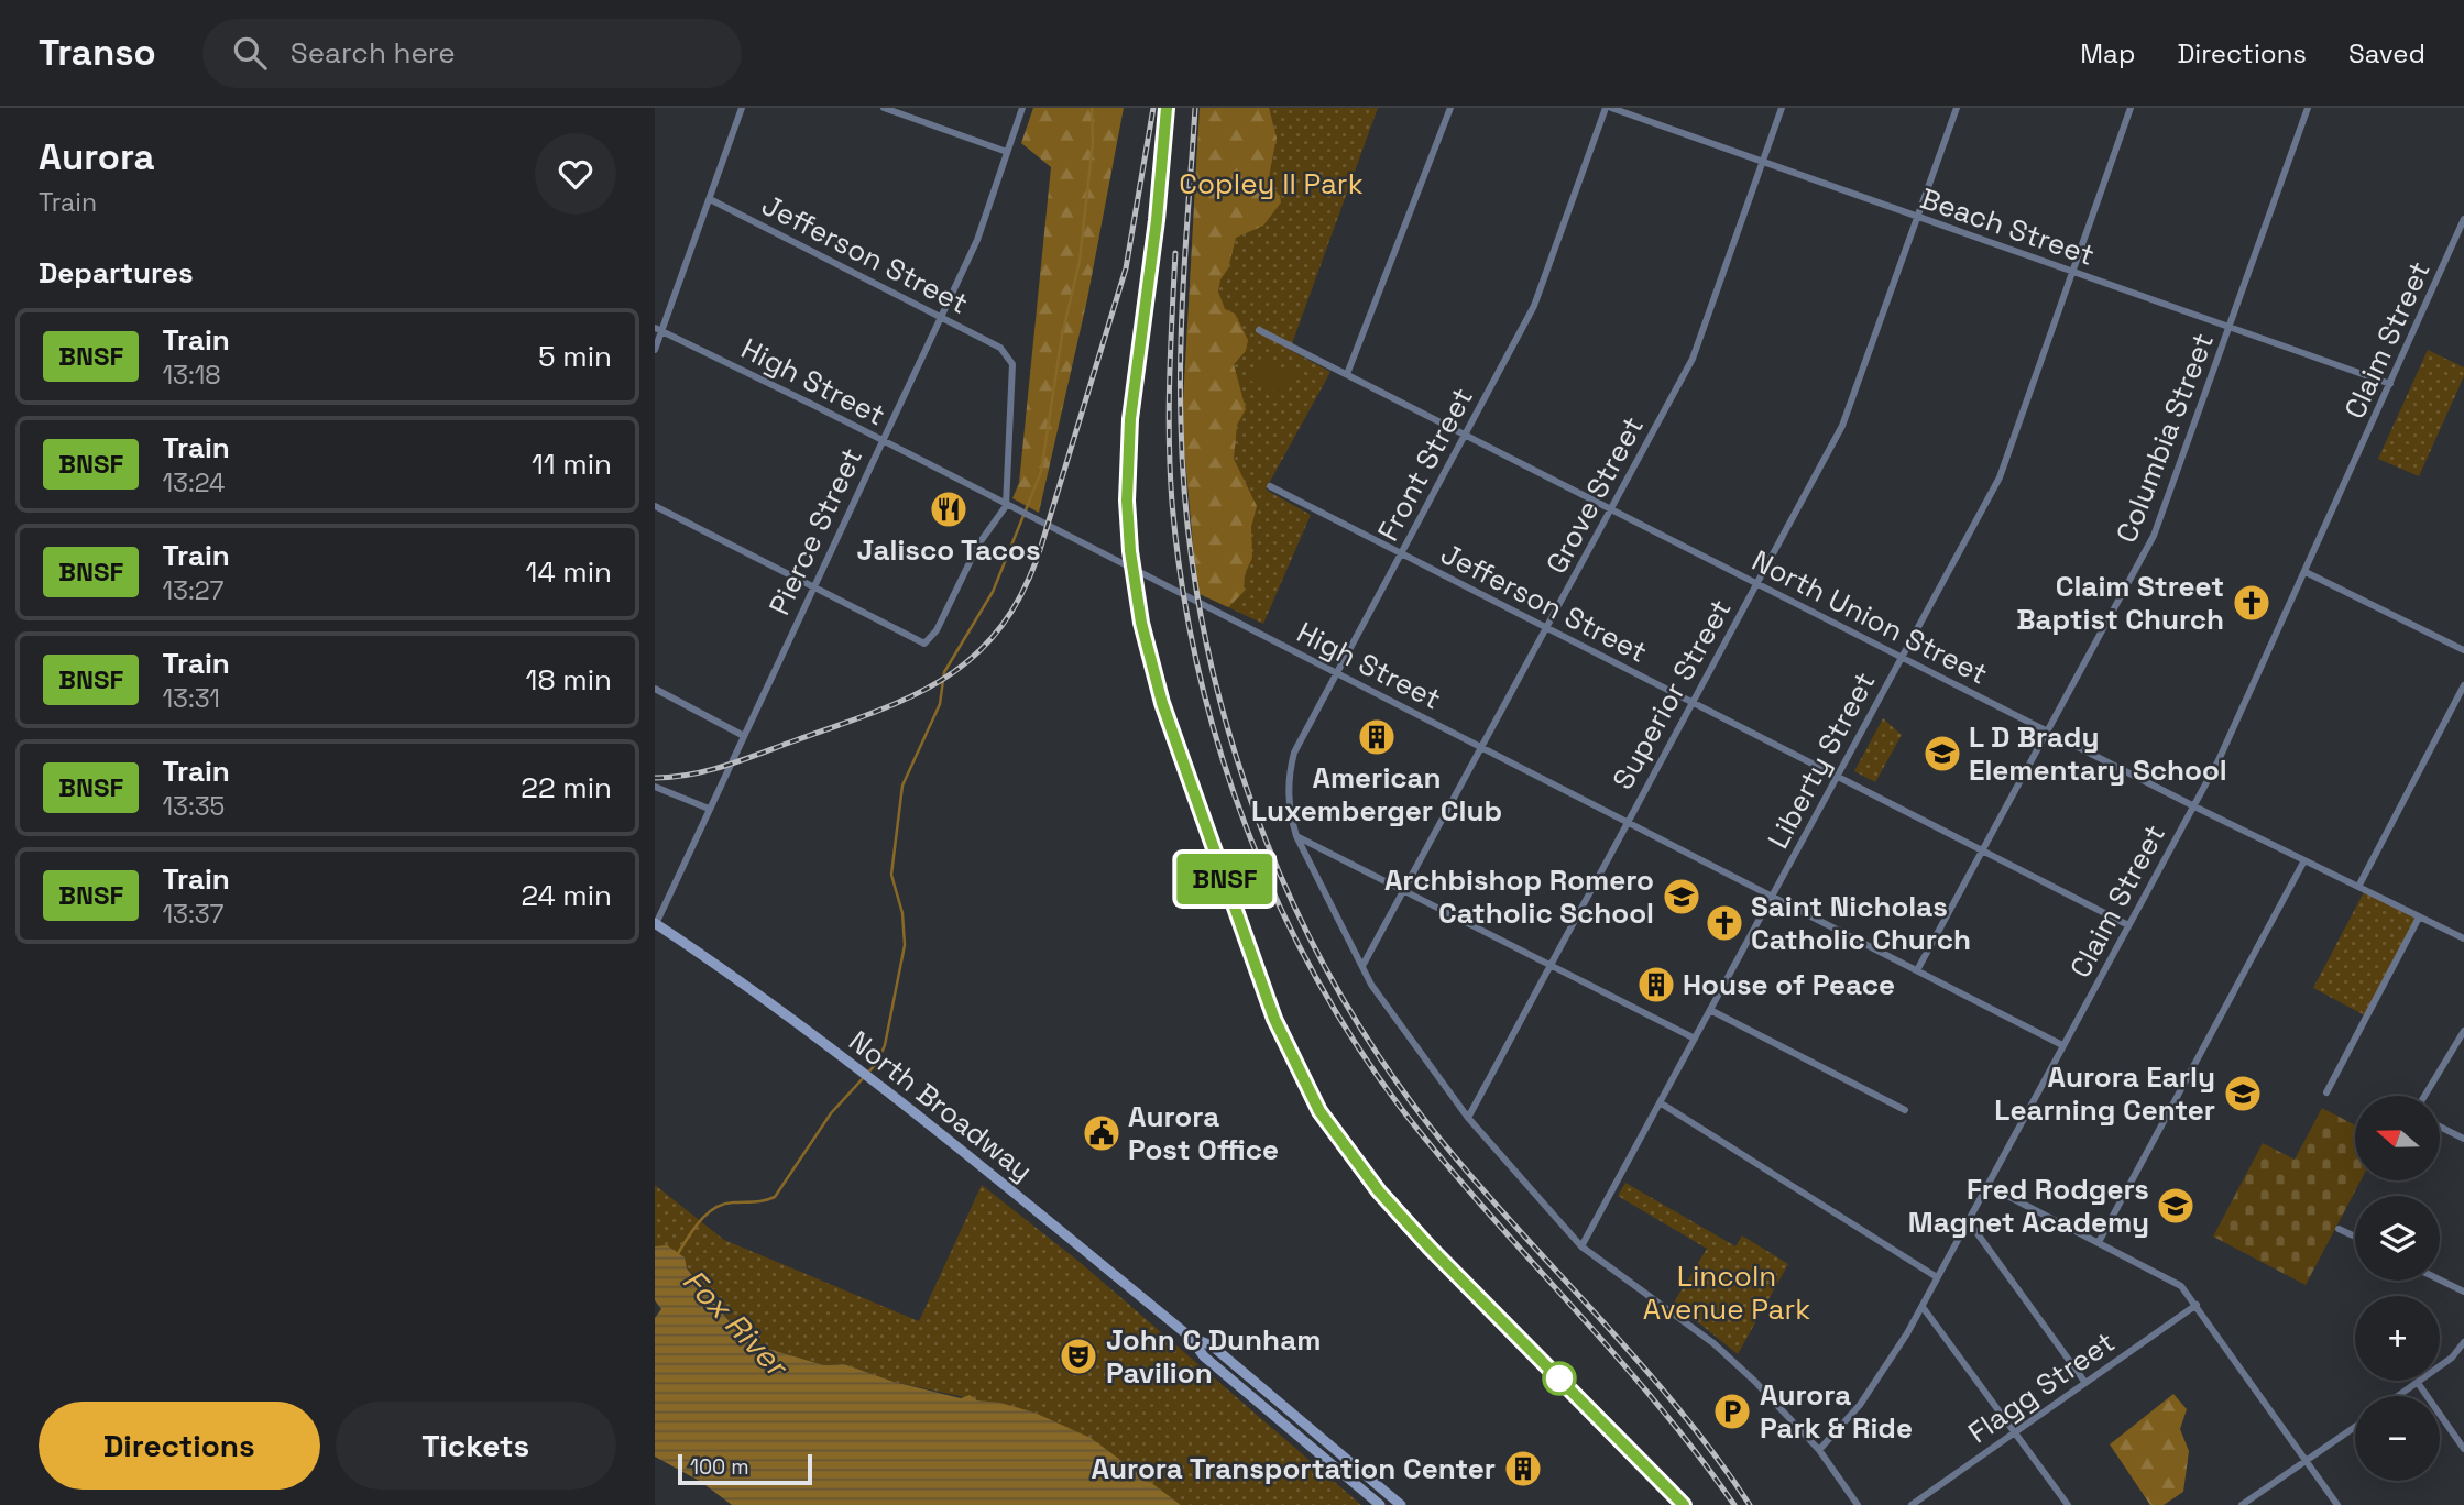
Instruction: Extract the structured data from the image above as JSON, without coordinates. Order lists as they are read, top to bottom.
{
  "streets": {
    "main road": ["North Broadway"],
    "street": [
      "Beach Street",
      "Jefferson Street",
      "Claim Street",
      "High Street",
      "Columbia Street",
      "Front Street",
      "Grove Street",
      "Pierce Street",
      "North Union Street",
      "Superior Street",
      "Liberty Street",
      "Flagg Street"
    ]
  },
  "crossings": [
    ["Beach Street", "Claim Street"],
    ["Beach Street", "Columbia Street"],
    ["Beach Street", "Front Street"],
    ["Beach Street", "Grove Street"],
    ["Beach Street", "Superior Street"],
    ["Beach Street", "Liberty Street"],
    ["Jefferson Street", "Claim Street"],
    ["Jefferson Street", "Columbia Street"],
    ["Jefferson Street", "Front Street"],
    ["Jefferson Street", "Grove Street"],
    ["Jefferson Street", "Pierce Street"],
    ["Jefferson Street", "Superior Street"],
    ["Jefferson Street", "Liberty Street"],
    ["Claim Street", "High Street"],
    ["Claim Street", "Front Street"],
    ["Claim Street", "North Union Street"],
    ["High Street", "Columbia Street"],
    ["High Street", "Front Street"],
    ["High Street", "Grove Street"],
    ["High Street", "Pierce Street"],
    ["High Street", "Superior Street"],
    ["High Street", "Liberty Street"],
    ["Columbia Street", "North Union Street"],
    ["Front Street", "Grove Street"],
    ["Front Street", "North Union Street"],
    ["Front Street", "Superior Street"],
    ["Front Street", "Liberty Street"],
    ["Grove Street", "North Union Street"],
    ["Pierce Street", "North Broadway"],
    ["North Union Street", "Superior Street"],
    ["North Union Street", "Liberty Street"]
  ],
  "water": ["Fox River"],
  "parks": ["Copley II Park", "Lincoln Avenue Park"],
  "places": {
    "restaurant": ["Jalisco Tacos"],
    "church": ["Claim Street Baptist Church", "Saint Nicholas Catholic Church"],
    "building": ["American Luxemberger Club", "House of Peace", "Aurora Transportation Center"],
    "school or university": [
      "L D Brady Elementary School",
      "Archbishop Romero Catholic School",
      "Aurora Early Learning Center",
      "Fred Rodgers Magnet Academy"
    ],
    "public building": ["Aurora Post Office"],
    "theatre": ["John C Dunham Pavilion"],
    "parking": ["Aurora Park & Ride"]
  },
  "scale_bar": "100 m",
  "north": "left",
  "page": {
    "header": "Transo",
    "search": "Search here",
    "nav": ["Map", "Directions", "Saved"],
    "heading": [
      ["Aurora", "Train"],
      "Departures"
    ],
    "on_map": "BNSF",
    "list": [
      {
        "mark": "BNSF",
        "name": "Train",
        "note": "13:18",
        "value": "5 min"
      },
      {
        "mark": "BNSF",
        "name": "Train",
        "note": "13:24",
        "value": "11 min"
      },
      {
        "mark": "BNSF",
        "name": "Train",
        "note": "13:27",
        "value": "14 min"
      },
      {
        "mark": "BNSF",
        "name": "Train",
        "note": "13:31",
        "value": "18 min"
      },
      {
        "mark": "BNSF",
        "name": "Train",
        "note": "13:35",
        "value": "22 min"
      },
      {
        "mark": "BNSF",
        "name": "Train",
        "note": "13:37",
        "value": "24 min"
      }
    ],
    "map_buttons": ["+", "−"],
    "buttons": ["Directions", "Tickets"],
    "scale": "100 m"
  }
}
